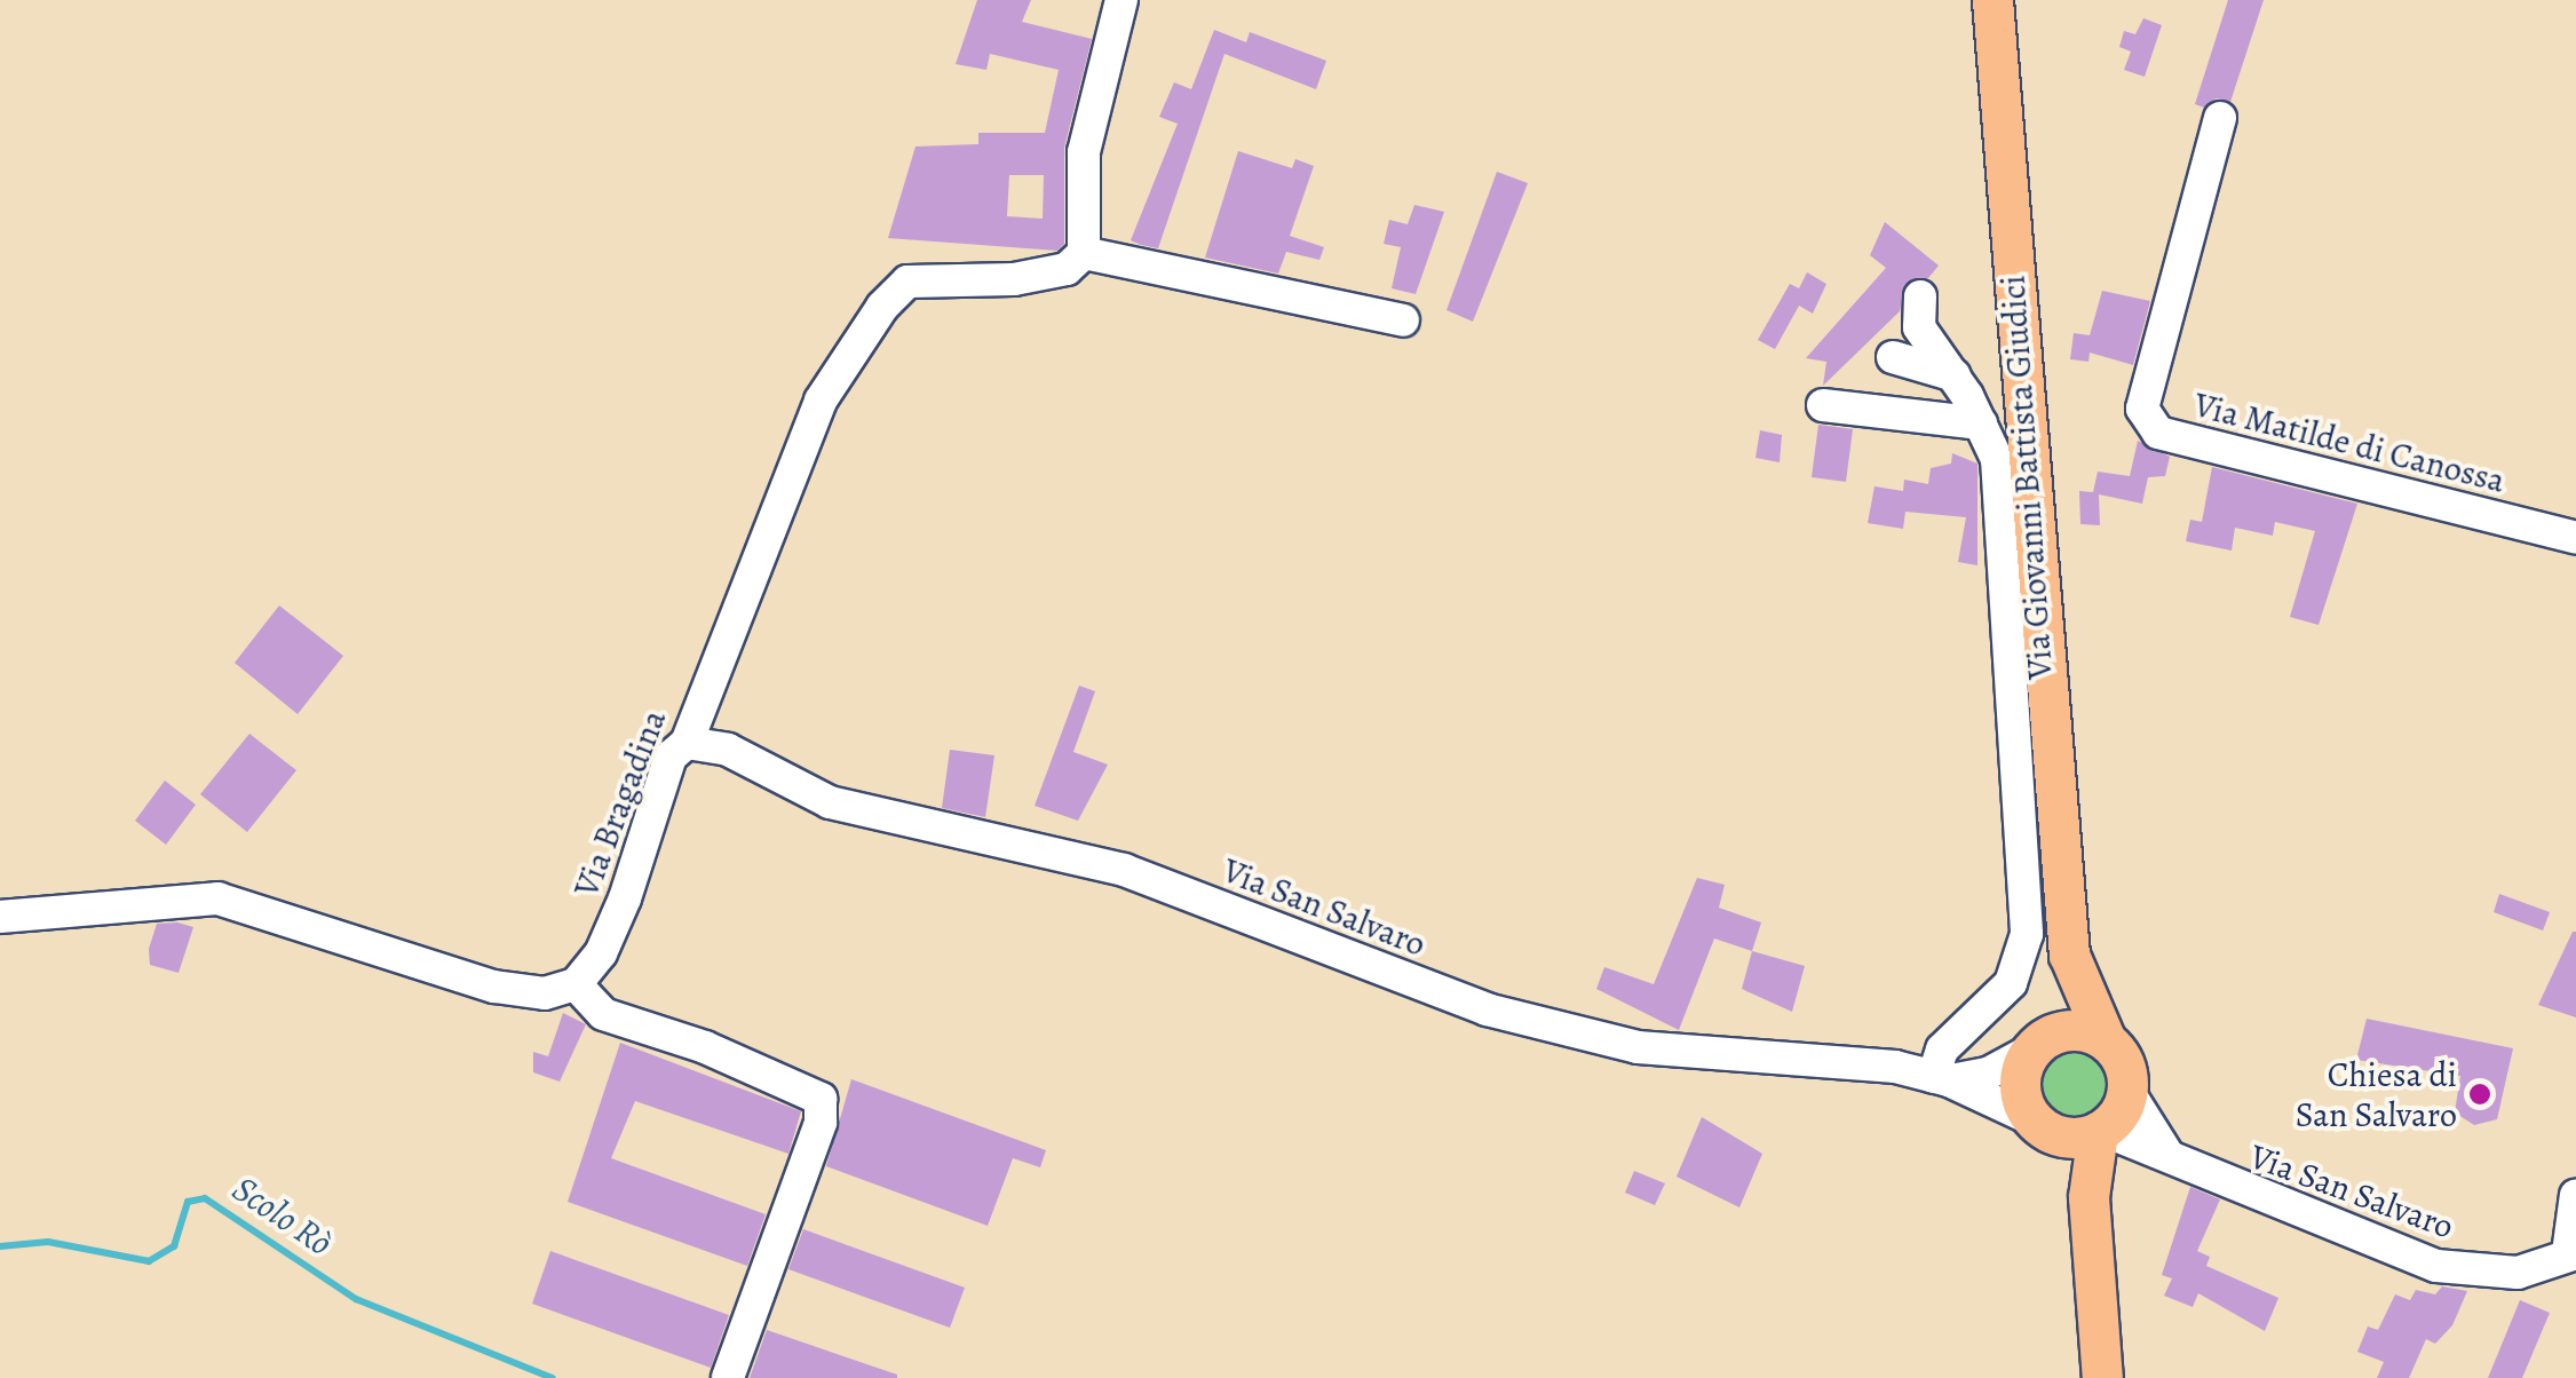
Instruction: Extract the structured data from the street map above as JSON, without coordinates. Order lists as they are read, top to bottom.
{
  "streets": {
    "main road": ["Via Giovanni Battista Giudici"],
    "street": ["Via Matilde di Canossa", "Via Bragadina", "Via San Salvaro"]
  },
  "crossings": [
    ["Via Giovanni Battista Giudici", "Via San Salvaro"],
    ["Via Bragadina", "Via San Salvaro"]
  ],
  "water": ["Scolo Rò"],
  "places": ["Chiesa di San Salvaro"]
}
